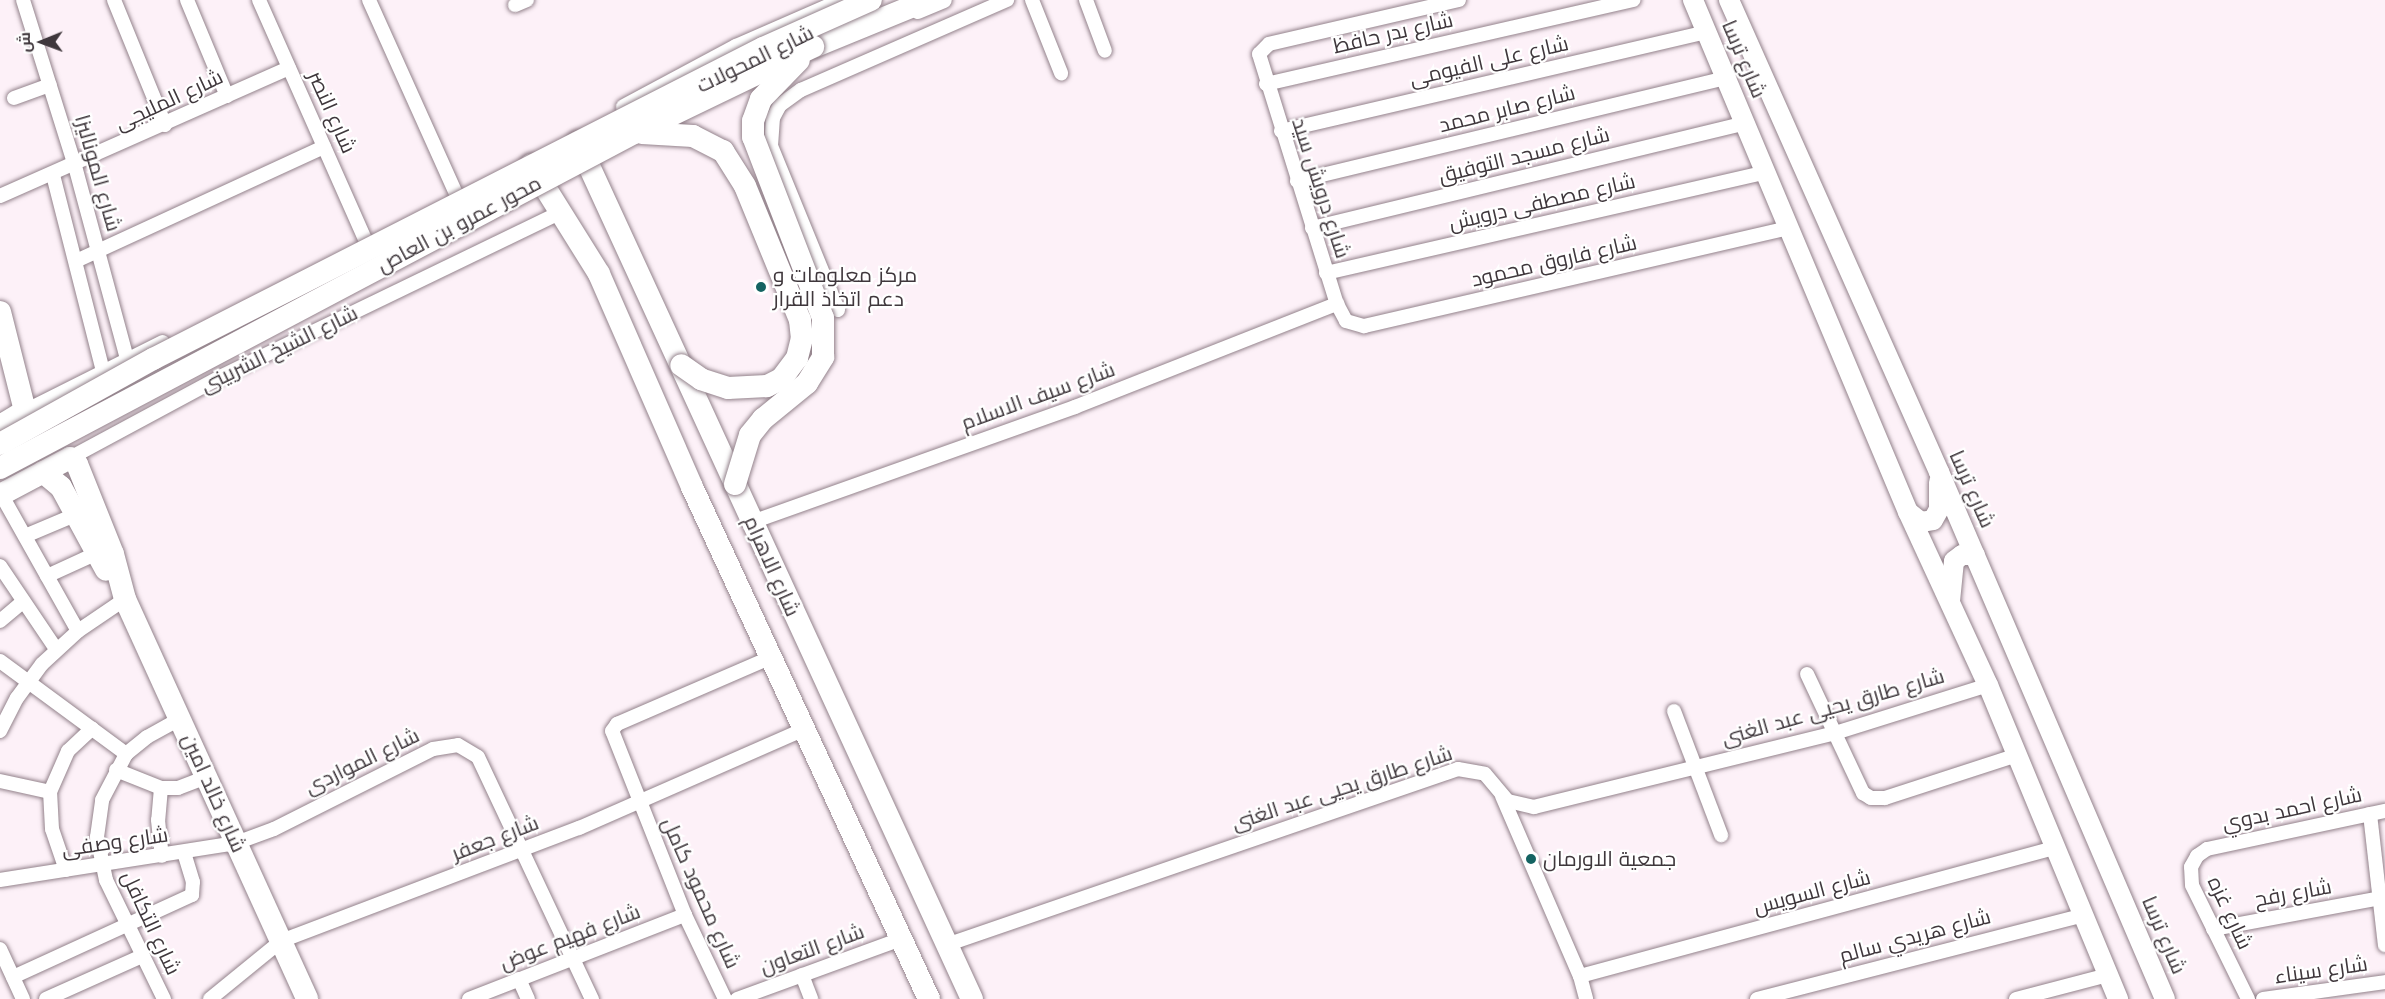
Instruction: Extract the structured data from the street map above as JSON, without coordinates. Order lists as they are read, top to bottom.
{
  "streets": {
    "main road": [
      "شارع ترسا",
      "محور عمرو بن العاص",
      "شارع الشيخ الشربينى",
      "شارع الاهرام",
      "شارع خالد امين"
    ],
    "street": [
      "شارع بدر حافظ",
      "شارع المحولات",
      "شارع على الفيومى",
      "شارع المليجى",
      "شارع صابر محمد",
      "شارع النصر",
      "شارع مسجد التوفيق",
      "شارع الموناليزا",
      "شارع درويش سيد",
      "شارع مصطفى درويش",
      "شارع فاروق محمود",
      "شارع سيف الاسلام",
      "شارع طارق يحيى عبد الغنى",
      "شارع المواردى",
      "شارع احمد بدوي",
      "شارع جعفر",
      "شارع وصفى",
      "شارع السويس",
      "شارع محمود كامل",
      "شارع رفح",
      "شارع غزه",
      "شارع التكافل",
      "شارع هريدي سالم",
      "شارع فهيم عوض",
      "شارع التعاون",
      "شارع سيناء"
    ]
  },
  "crossings": [
    ["شارع بدر حافظ", "شارع درويش سيد"],
    ["شارع المحولات", "شارع الاهرام"],
    ["شارع ترسا", "شارع على الفيومى"],
    ["شارع ترسا", "شارع صابر محمد"],
    ["شارع ترسا", "شارع مسجد التوفيق"],
    ["شارع ترسا", "شارع مصطفى درويش"],
    ["شارع ترسا", "شارع فاروق محمود"],
    ["شارع ترسا", "شارع طارق يحيى عبد الغنى"],
    ["شارع ترسا", "شارع السويس"],
    ["شارع ترسا", "شارع هريدي سالم"],
    ["شارع على الفيومى", "شارع درويش سيد"],
    ["شارع المليجى", "شارع النصر"],
    ["شارع المليجى", "شارع الموناليزا"],
    ["شارع صابر محمد", "شارع درويش سيد"],
    ["شارع مسجد التوفيق", "شارع درويش سيد"],
    ["شارع درويش سيد", "شارع مصطفى درويش"],
    ["شارع درويش سيد", "شارع فاروق محمود"],
    ["شارع درويش سيد", "شارع سيف الاسلام"],
    ["شارع فاروق محمود", "شارع سيف الاسلام"],
    ["شارع الشيخ الشربينى", "شارع الاهرام"],
    ["شارع الشيخ الشربينى", "شارع خالد امين"],
    ["شارع سيف الاسلام", "شارع الاهرام"],
    ["شارع الاهرام", "شارع طارق يحيى عبد الغنى"],
    ["شارع الاهرام", "شارع جعفر"],
    ["شارع الاهرام", "شارع محمود كامل"],
    ["شارع الاهرام", "شارع التعاون"],
    ["شارع المواردى", "شارع خالد امين"],
    ["شارع المواردى", "شارع جعفر"],
    ["شارع المواردى", "شارع وصفى"],
    ["شارع خالد امين", "شارع جعفر"],
    ["شارع خالد امين", "شارع وصفى"],
    ["شارع خالد امين", "شارع التكافل"],
    ["شارع احمد بدوي", "شارع غزه"],
    ["شارع جعفر", "شارع محمود كامل"],
    ["شارع وصفى", "شارع التكافل"],
    ["شارع محمود كامل", "شارع فهيم عوض"],
    ["شارع رفح", "شارع غزه"]
  ],
  "places": ["مركز معلومات و دعم اتخاذ القرار", "جمعية الاورمان"],
  "north": "left"
}
